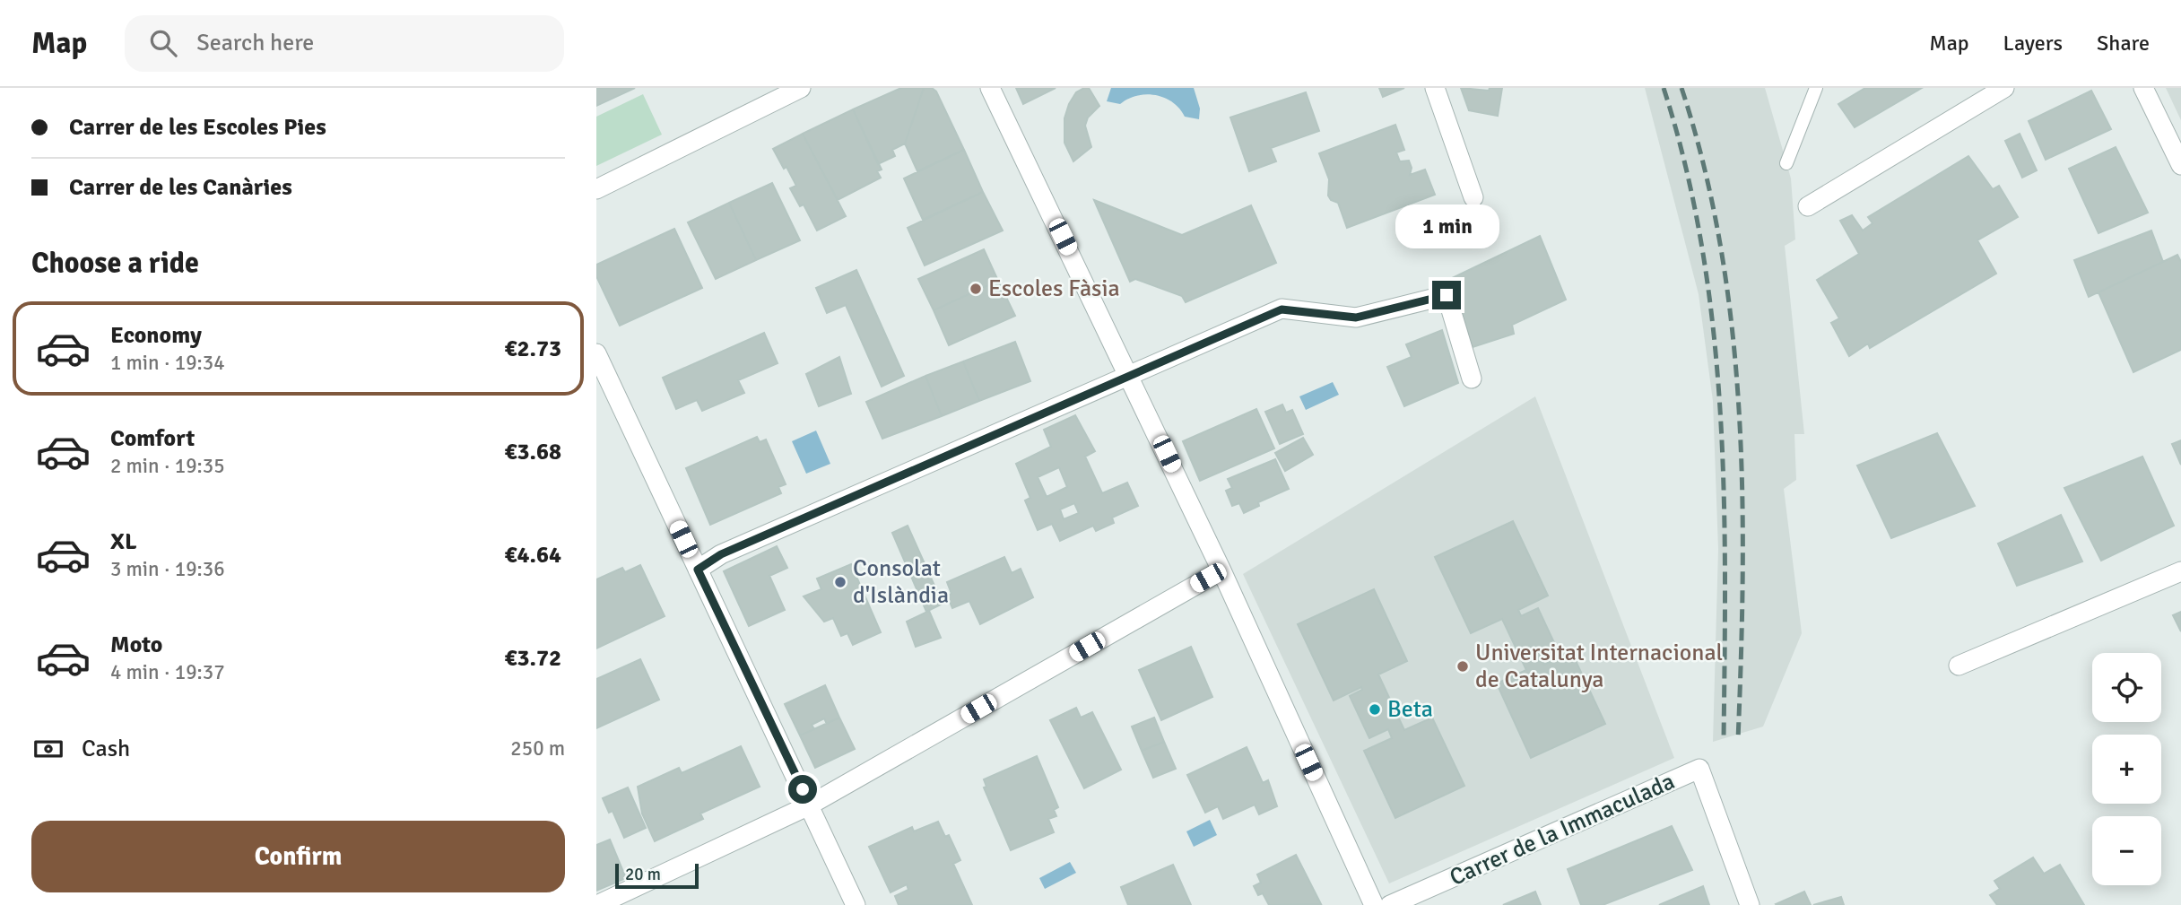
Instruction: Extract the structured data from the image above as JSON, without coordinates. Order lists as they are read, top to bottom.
{
  "streets": {
    "street": ["Carrer de la Immaculada"]
  },
  "places": [
    "Escoles Fàsia",
    "Consolat d'Islàndia",
    "Universitat Internacional de Catalunya",
    "Beta"
  ],
  "scale_bar": "20 m",
  "page": {
    "header": "Map",
    "search": "Search here",
    "nav": ["Map", "Layers", "Share"],
    "banner": ["Carrer de les Escoles Pies", "Carrer de les Canàries"],
    "bubble": "1 min",
    "heading": "Choose a ride",
    "list": [
      {
        "name": "Economy",
        "note": "1 min · 19:34",
        "value": "€2.73"
      },
      {
        "name": "Comfort",
        "note": "2 min · 19:35",
        "value": "€3.68"
      },
      {
        "name": "XL",
        "note": "3 min · 19:36",
        "value": "€4.64"
      },
      {
        "name": "Moto",
        "note": "4 min · 19:37",
        "value": "€3.72"
      }
    ],
    "map_buttons": ["+", "−"],
    "pay": ["Cash", "250 m"],
    "buttons": "Confirm",
    "scale": "20 m"
  }
}
